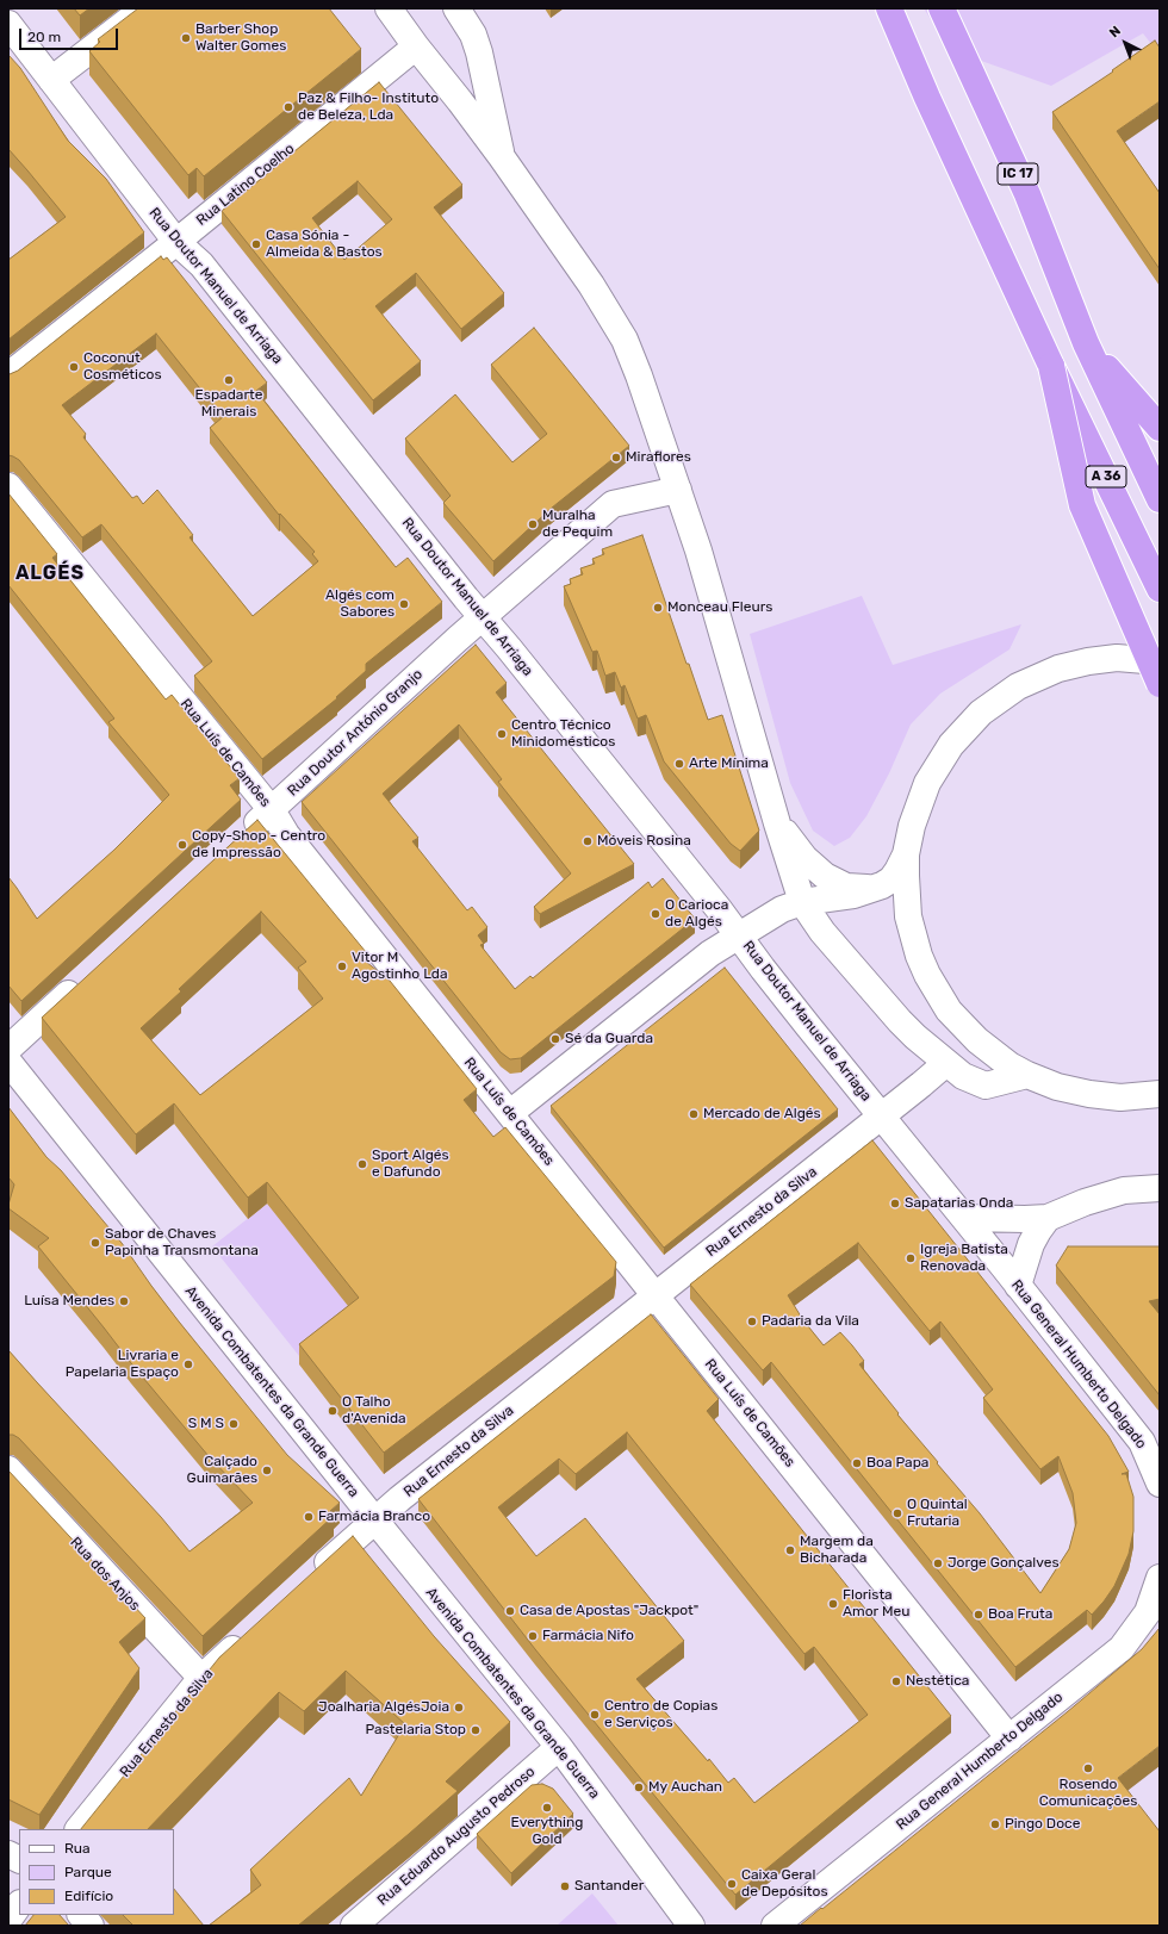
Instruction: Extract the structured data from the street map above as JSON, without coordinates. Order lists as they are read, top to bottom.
{
  "streets": {
    "highway": ["IC 17", "A 36"],
    "street": [
      "Rua Latino Coelho",
      "Rua Doutor Manuel de Arriaga",
      "Rua Doutor António Granjo",
      "Rua Luís de Camões",
      "Rua Ernesto da Silva",
      "Rua General Humberto Delgado",
      "Avenida Combatentes da Grande Guerra",
      "Rua dos Anjos",
      "Rua Eduardo Augusto Pedroso"
    ]
  },
  "crossings": [
    ["IC 17", "A 36"],
    ["Rua Latino Coelho", "Rua Doutor Manuel de Arriaga"],
    ["Rua Doutor Manuel de Arriaga", "Rua Doutor António Granjo"],
    ["Rua Doutor Manuel de Arriaga", "Rua Ernesto da Silva"],
    ["Rua Doutor Manuel de Arriaga", "Rua General Humberto Delgado"],
    ["Rua Doutor António Granjo", "Rua Luís de Camões"],
    ["Rua Luís de Camões", "Rua Ernesto da Silva"],
    ["Rua Luís de Camões", "Rua General Humberto Delgado"],
    ["Rua Ernesto da Silva", "Rua General Humberto Delgado"],
    ["Rua Ernesto da Silva", "Avenida Combatentes da Grande Guerra"],
    ["Rua Ernesto da Silva", "Rua dos Anjos"],
    ["Avenida Combatentes da Grande Guerra", "Rua Eduardo Augusto Pedroso"]
  ],
  "districts": ["ALGÉS"],
  "places": [
    "Barber Shop Walter Gomes",
    "Paz & Filho- Instituto de Beleza, Lda",
    "Casa Sónia - Almeida & Bastos",
    "Coconut Cosméticos",
    "Espadarte Minerais",
    "Miraflores",
    "Muralha de Pequim",
    "Algés com Sabores",
    "Monceau Fleurs",
    "Centro Técnico Minidomésticos",
    "Arte Mínima",
    "Móveis Rosina",
    "Copy-Shop - Centro de Impressão",
    "O Carioca de Algés",
    "Vitor M Agostinho Lda",
    "Sé da Guarda",
    "Mercado de Algés",
    "Sport Algés e Dafundo",
    "Sapatarias Onda",
    "Sabor de Chaves Papinha Transmontana",
    "Igreja Batista Renovada",
    "Luísa Mendes",
    "Padaria da Vila",
    "Livraria e Papelaria Espaço",
    "O Talho d'Avenida",
    "S M S",
    "Boa Papa",
    "Calçado Guimarães",
    "O Quintal Frutaria",
    "Farmácia Branco",
    "Margem da Bicharada",
    "Jorge Gonçalves",
    "Florista Amor Meu",
    "Casa de Apostas \"Jackpot\"",
    "Boa Fruta",
    "Farmácia Nifo",
    "Nestética",
    "Joalharia AlgésJoia",
    "Centro de Copias e Serviços",
    "Pastelaria Stop",
    "Rosendo Comunicações",
    "My Auchan",
    "Everything Gold",
    "Pingo Doce",
    "Caixa Geral de Depósitos",
    "Santander"
  ],
  "legend": ["Rua", "Parque", "Edifício"],
  "scale_bar": "20 m",
  "north": "top left"
}
